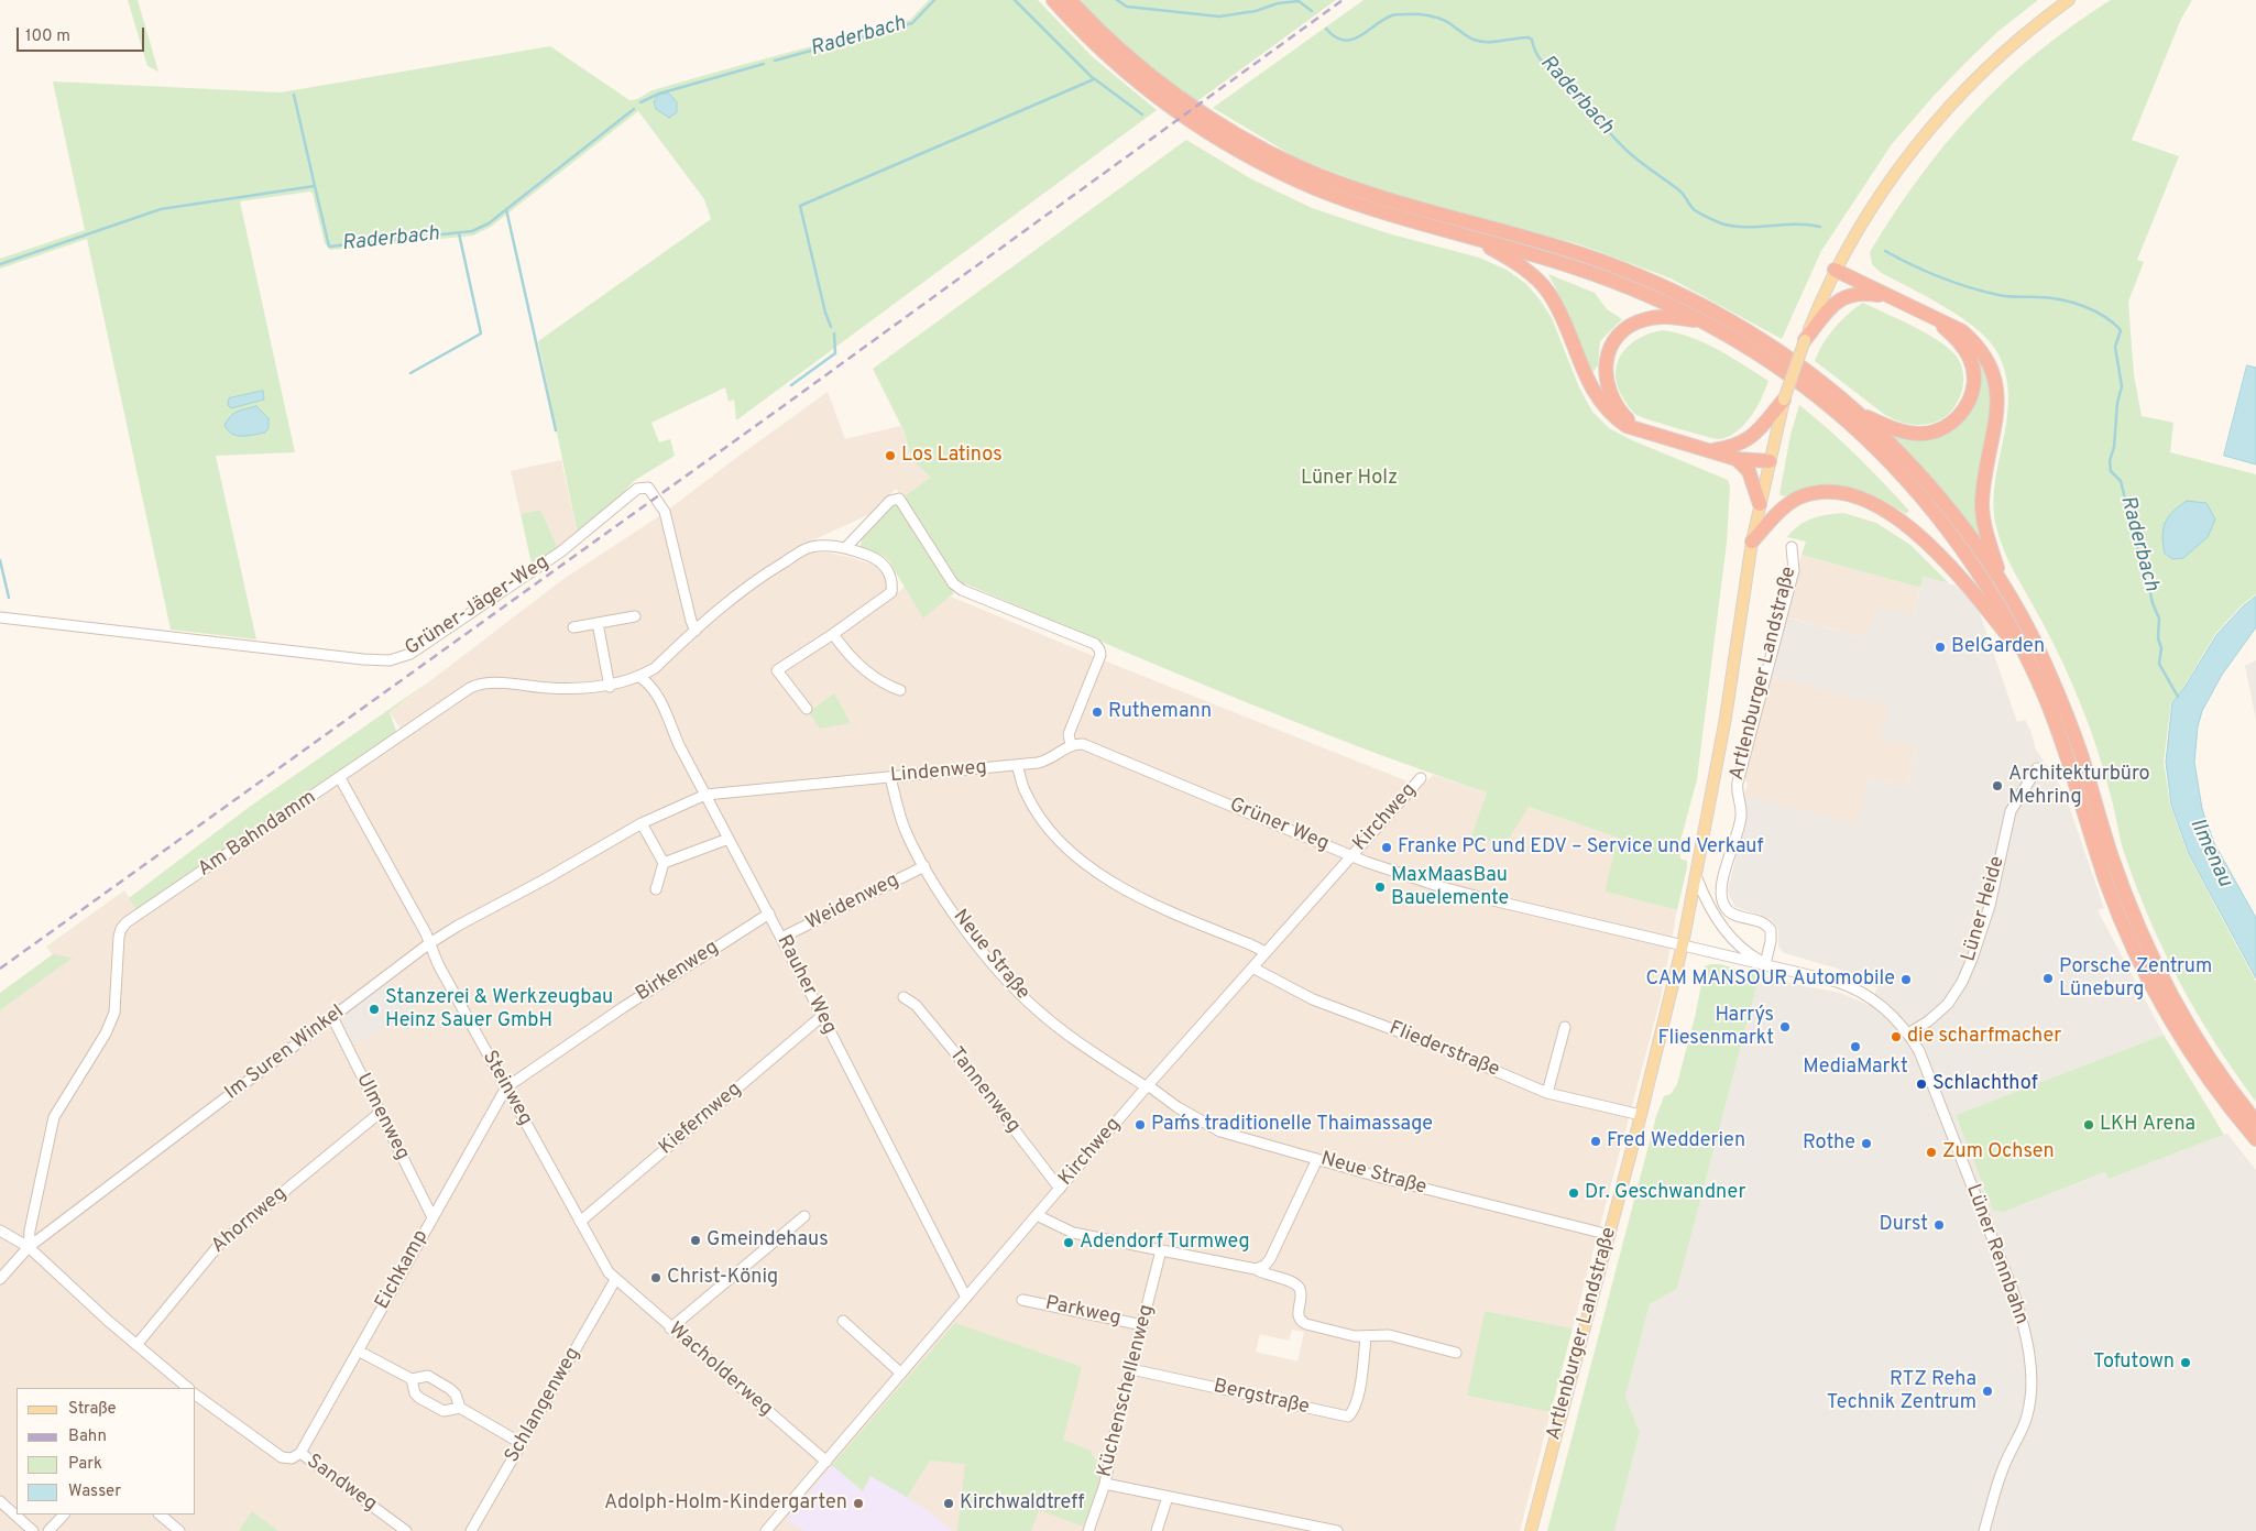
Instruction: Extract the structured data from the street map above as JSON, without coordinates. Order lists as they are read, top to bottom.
{
  "streets": {
    "main road": ["Artlenburger Landstraße"],
    "street": [
      "Grüner-Jäger-Weg",
      "Lindenweg",
      "Kirchweg",
      "Grüner Weg",
      "Am Bahndamm",
      "Weidenweg",
      "Lüner Heide",
      "Neue Straße",
      "Birkenweg",
      "Rauher Weg",
      "Fliederstraße",
      "Im Suren Winkel",
      "Steinweg",
      "Tannenweg",
      "Ulmenweg",
      "Kiefernweg",
      "Ahornweg",
      "Lüner Rennbahn",
      "Eichkamp",
      "Parkweg",
      "Wacholderweg",
      "Küchenschellenweg",
      "Bergstraße",
      "Schlangenweg",
      "Sandweg"
    ]
  },
  "crossings": [
    ["Grüner-Jäger-Weg", "Am Bahndamm"],
    ["Artlenburger Landstraße", "Grüner Weg"],
    ["Artlenburger Landstraße", "Neue Straße"],
    ["Artlenburger Landstraße", "Fliederstraße"],
    ["Artlenburger Landstraße", "Lüner Rennbahn"],
    ["Lindenweg", "Grüner Weg"],
    ["Lindenweg", "Neue Straße"],
    ["Lindenweg", "Rauher Weg"],
    ["Lindenweg", "Im Suren Winkel"],
    ["Kirchweg", "Grüner Weg"],
    ["Kirchweg", "Neue Straße"],
    ["Kirchweg", "Rauher Weg"],
    ["Kirchweg", "Fliederstraße"],
    ["Kirchweg", "Tannenweg"],
    ["Kirchweg", "Wacholderweg"],
    ["Grüner Weg", "Lüner Rennbahn"],
    ["Am Bahndamm", "Rauher Weg"],
    ["Am Bahndamm", "Im Suren Winkel"],
    ["Am Bahndamm", "Steinweg"],
    ["Weidenweg", "Neue Straße"],
    ["Weidenweg", "Rauher Weg"],
    ["Lüner Heide", "Lüner Rennbahn"],
    ["Birkenweg", "Rauher Weg"],
    ["Birkenweg", "Steinweg"],
    ["Birkenweg", "Eichkamp"],
    ["Rauher Weg", "Im Suren Winkel"],
    ["Rauher Weg", "Kiefernweg"],
    ["Im Suren Winkel", "Steinweg"],
    ["Im Suren Winkel", "Ulmenweg"],
    ["Steinweg", "Kiefernweg"],
    ["Steinweg", "Eichkamp"],
    ["Steinweg", "Wacholderweg"],
    ["Steinweg", "Schlangenweg"],
    ["Ulmenweg", "Ahornweg"],
    ["Ulmenweg", "Eichkamp"],
    ["Eichkamp", "Sandweg"],
    ["Parkweg", "Küchenschellenweg"],
    ["Wacholderweg", "Schlangenweg"],
    ["Küchenschellenweg", "Bergstraße"]
  ],
  "water": ["Raderbach", "Ilmenau"],
  "parks": ["Lüner Holz"],
  "places": [
    "Los Latinos",
    "BelGarden",
    "Ruthemann",
    "Architekturbüro Mehring",
    "Franke PC und EDV – Service und Verkauf",
    "MaxMaasBau Bauelemente",
    "Porsche Zentrum Lüneburg",
    "CAM MANSOUR Automobile",
    "Stanzerei & Werkzeugbau Heinz Sauer GmbH",
    "Harry´s Fliesenmarkt",
    "die scharfmacher",
    "MediaMarkt",
    "Schlachthof",
    "Pam´s traditionelle Thaimassage",
    "LKH Arena",
    "Fred Wedderien",
    "Rothe",
    "Zum Ochsen",
    "Dr. Geschwandner",
    "Durst",
    "Gmeindehaus",
    "Adendorf Turmweg",
    "Christ-König",
    "Tofutown",
    "RTZ Reha Technik Zentrum",
    "Adolph-Holm-Kindergarten",
    "Kirchwaldtreff"
  ],
  "legend": [
    "Straße",
    "Bahn",
    "Park",
    "Wasser"
  ],
  "scale_bar": "100 m"
}
